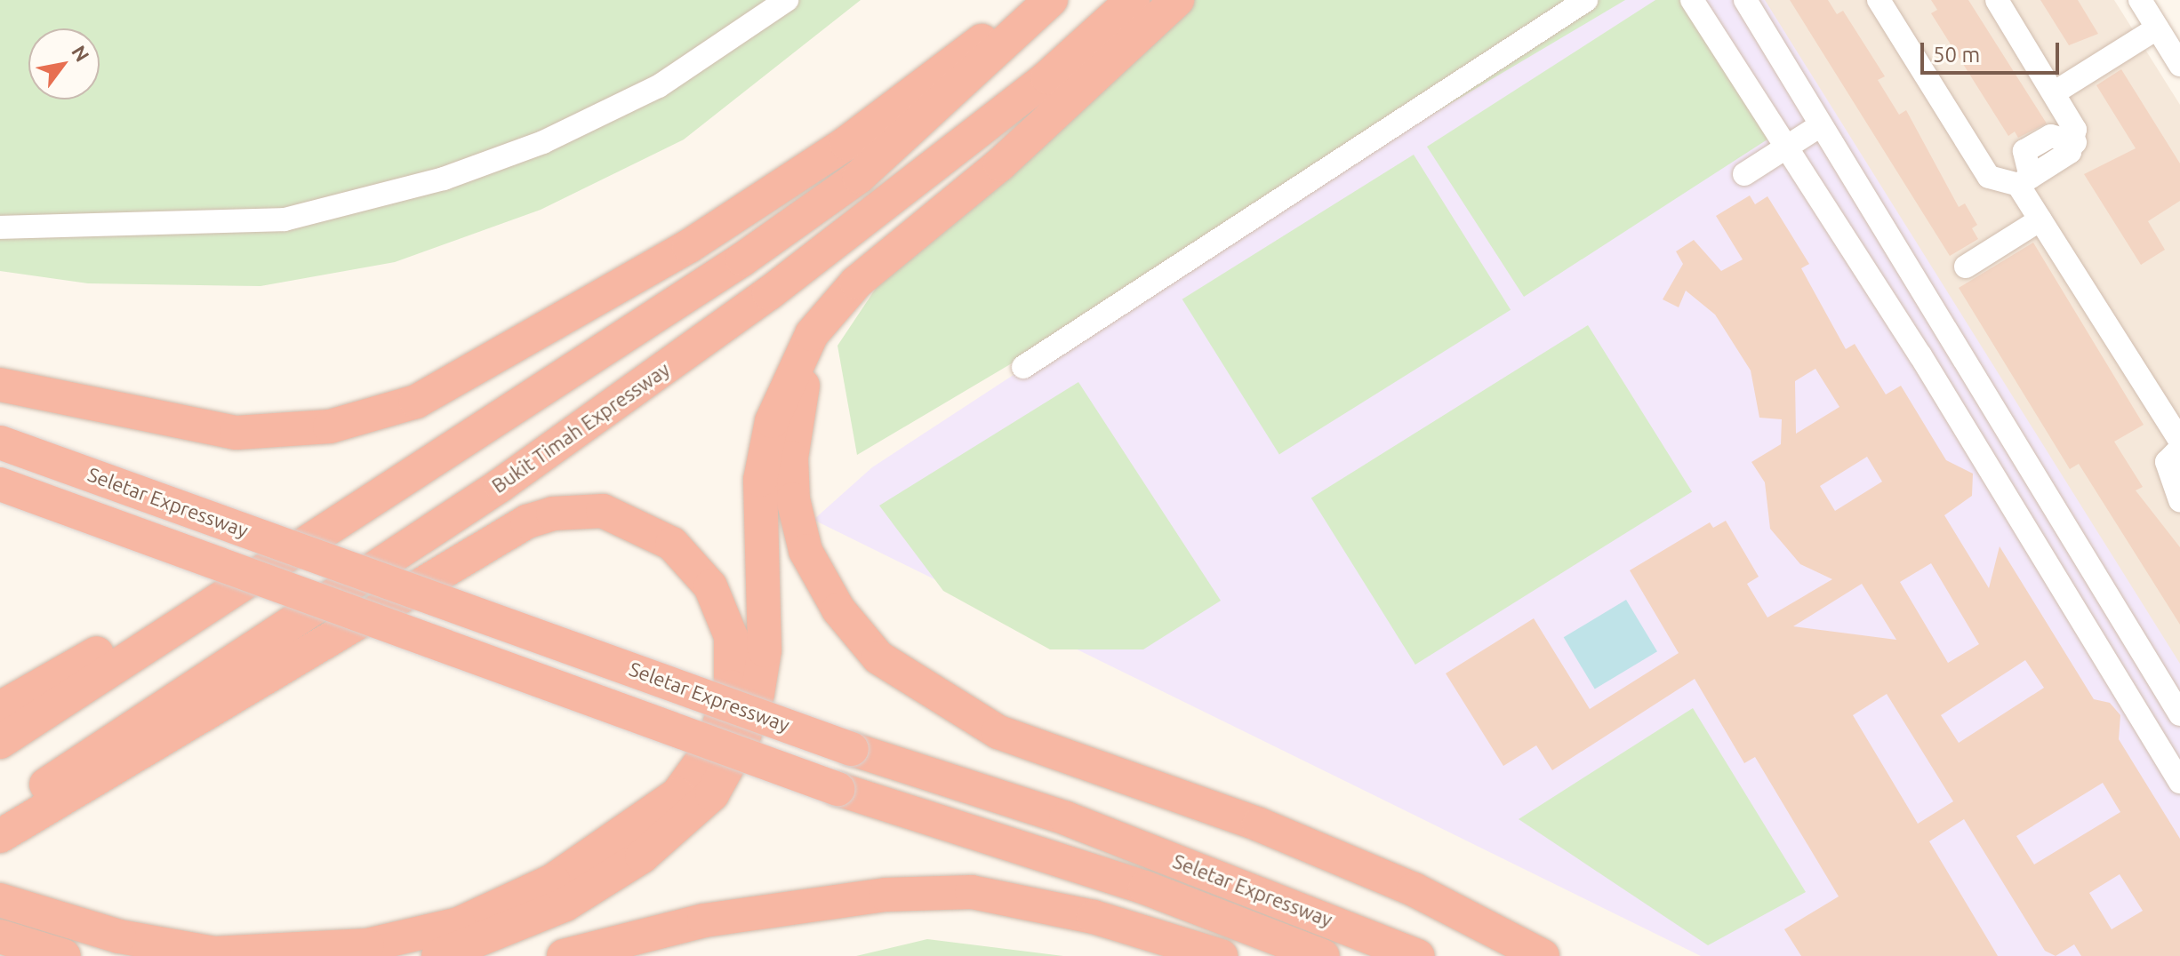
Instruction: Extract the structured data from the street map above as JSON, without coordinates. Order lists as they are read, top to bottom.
{
  "streets": {
    "highway": ["Bukit Timah Expressway", "Seletar Expressway"]
  },
  "scale_bar": "50 m",
  "north": "top right"
}
